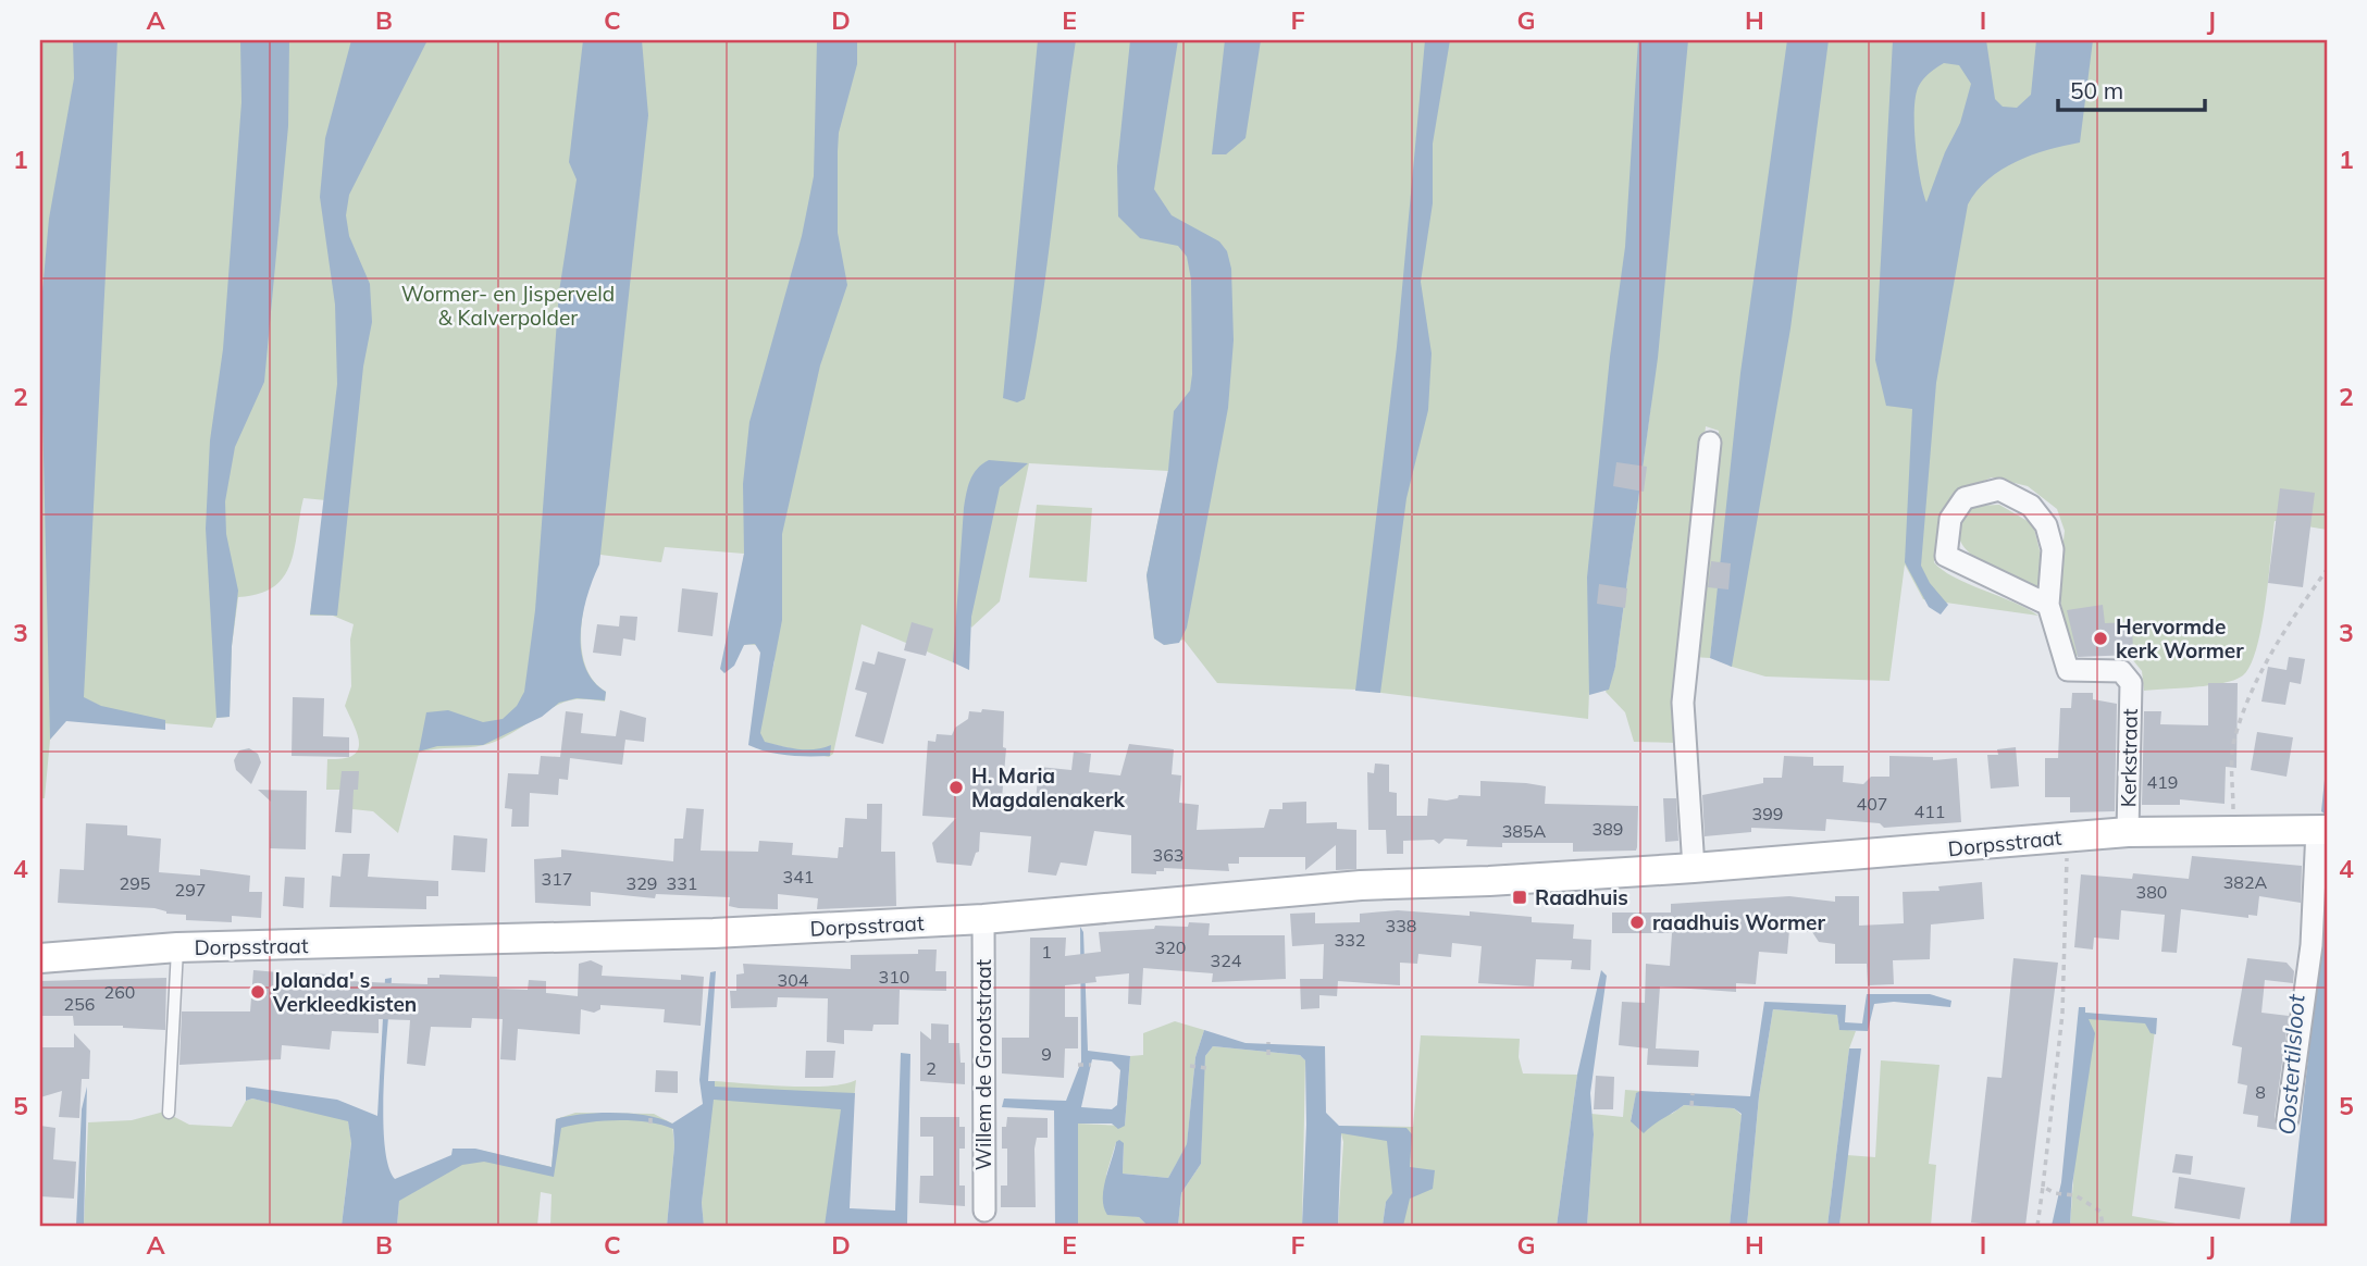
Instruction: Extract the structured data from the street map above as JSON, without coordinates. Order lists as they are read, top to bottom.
{
  "streets": {
    "street": ["Kerkstraat", "Dorpsstraat", "Willem de Grootstraat"]
  },
  "crossings": [
    ["Kerkstraat", "Dorpsstraat"],
    ["Dorpsstraat", "Willem de Grootstraat"]
  ],
  "water": ["Oostertilsloot"],
  "parks": ["Wormer- en Jisperveld & Kalverpolder"],
  "places": {
    "other": [
      "Hervormde kerk Wormer",
      "H. Maria Magdalenakerk",
      "raadhuis Wormer",
      "Jolanda' s Verkleedkisten"
    ],
    "transit": ["Raadhuis"]
  },
  "house_numbers": [
    "419",
    "407",
    "411",
    "399",
    "389",
    "385A",
    "363",
    "341",
    "317",
    "382A",
    "295",
    "329",
    "331",
    "297",
    "380",
    "338",
    "332",
    "320",
    "1",
    "324",
    "310",
    "304",
    "260",
    "256",
    "9",
    "2",
    "8"
  ],
  "scale_bar": "50 m",
  "grid": {
    "columns": [
      "A",
      "B",
      "C",
      "D",
      "E",
      "F",
      "G",
      "H",
      "I",
      "J"
    ],
    "rows": [
      "1",
      "2",
      "3",
      "4",
      "5"
    ]
  }
}
